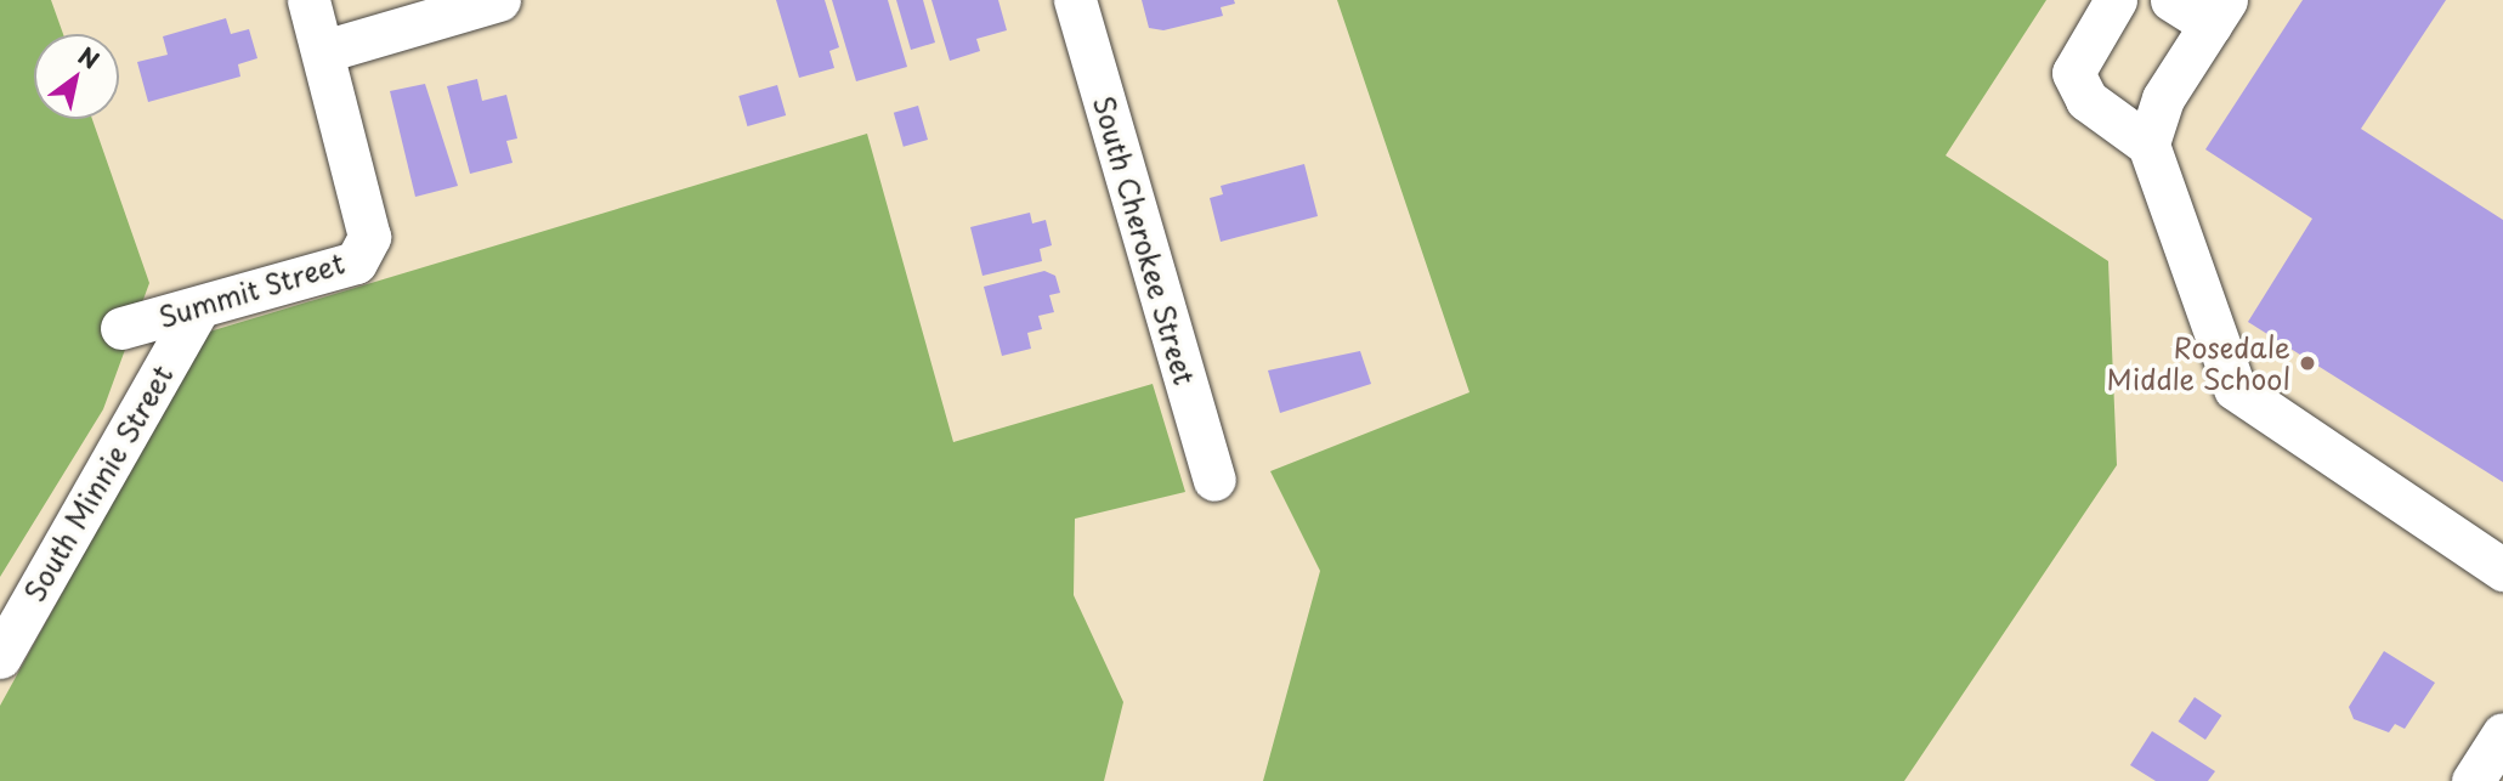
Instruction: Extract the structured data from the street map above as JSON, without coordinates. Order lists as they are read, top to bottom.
{
  "streets": {
    "street": ["South Cherokee Street", "Summit Street", "South Minnie Street"]
  },
  "crossings": [
    ["Summit Street", "South Minnie Street"]
  ],
  "places": ["Rosedale Middle School"],
  "north": "top right"
}
